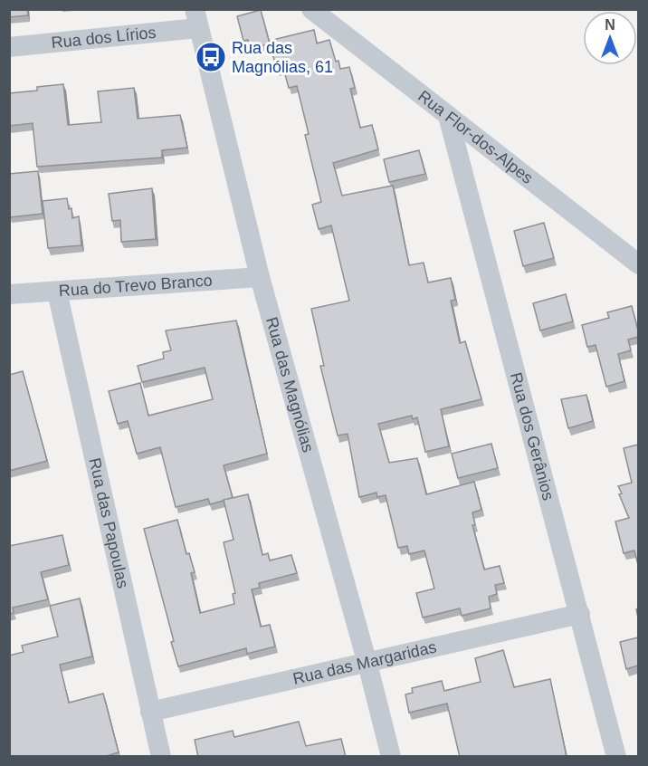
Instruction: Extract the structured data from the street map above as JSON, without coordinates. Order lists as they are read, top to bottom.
{
  "streets": {
    "street": [
      "Rua dos Lírios",
      "Rua Flor-dos-Alpes",
      "Rua do Trevo Branco",
      "Rua das Magnólias",
      "Rua dos Gerânios",
      "Rua das Papoulas",
      "Rua das Margaridas"
    ]
  },
  "crossings": [
    ["Rua dos Lírios", "Rua das Magnólias"],
    ["Rua Flor-dos-Alpes", "Rua dos Gerânios"],
    ["Rua do Trevo Branco", "Rua das Magnólias"],
    ["Rua do Trevo Branco", "Rua das Papoulas"],
    ["Rua das Magnólias", "Rua das Margaridas"],
    ["Rua dos Gerânios", "Rua das Margaridas"],
    ["Rua das Papoulas", "Rua das Margaridas"]
  ],
  "places": {
    "bus stop": ["Rua das Magnólias, 61"]
  },
  "north": "top"
}
